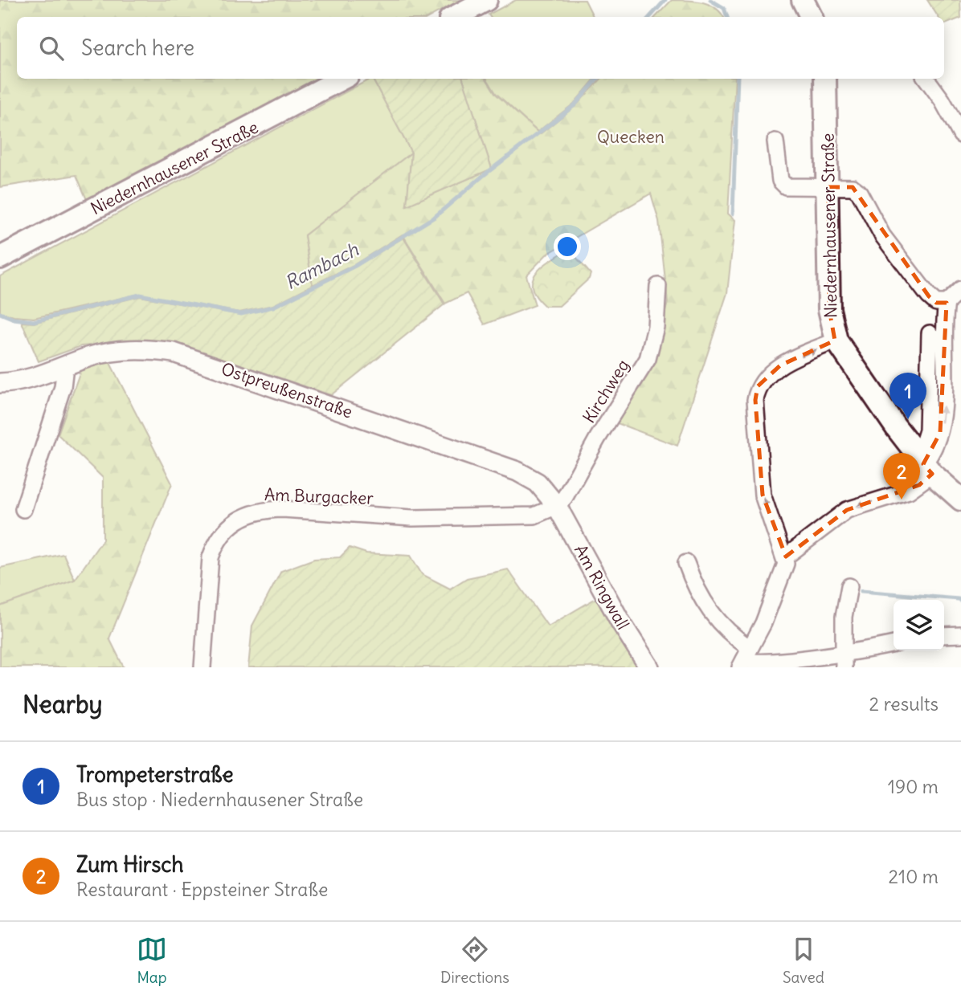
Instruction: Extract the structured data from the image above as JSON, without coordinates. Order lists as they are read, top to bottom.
{
  "streets": {
    "main road": ["Niedernhausener Straße"],
    "street": [
      "Ostpreußenstraße",
      "Kirchweg",
      "Am Burgacker",
      "Am Ringwall"
    ]
  },
  "crossings": [
    ["Ostpreußenstraße", "Kirchweg"],
    ["Ostpreußenstraße", "Am Burgacker"],
    ["Ostpreußenstraße", "Am Ringwall"],
    ["Kirchweg", "Am Burgacker"],
    ["Kirchweg", "Am Ringwall"],
    ["Am Burgacker", "Am Ringwall"]
  ],
  "water": ["Rambach"],
  "parks": ["Quecken"],
  "page": {
    "search": "Search here",
    "pins": ["1", "2"],
    "heading": ["Nearby", "2 results"],
    "list": [
      {
        "mark": "1",
        "name": "Trompeterstraße",
        "note": "Bus stop · Niedernhausener Straße",
        "value": "190 m"
      },
      {
        "mark": "2",
        "name": "Zum Hirsch",
        "note": "Restaurant · Eppsteiner Straße",
        "value": "210 m"
      }
    ],
    "nav": ["Map", "Directions", "Saved"]
  }
}
